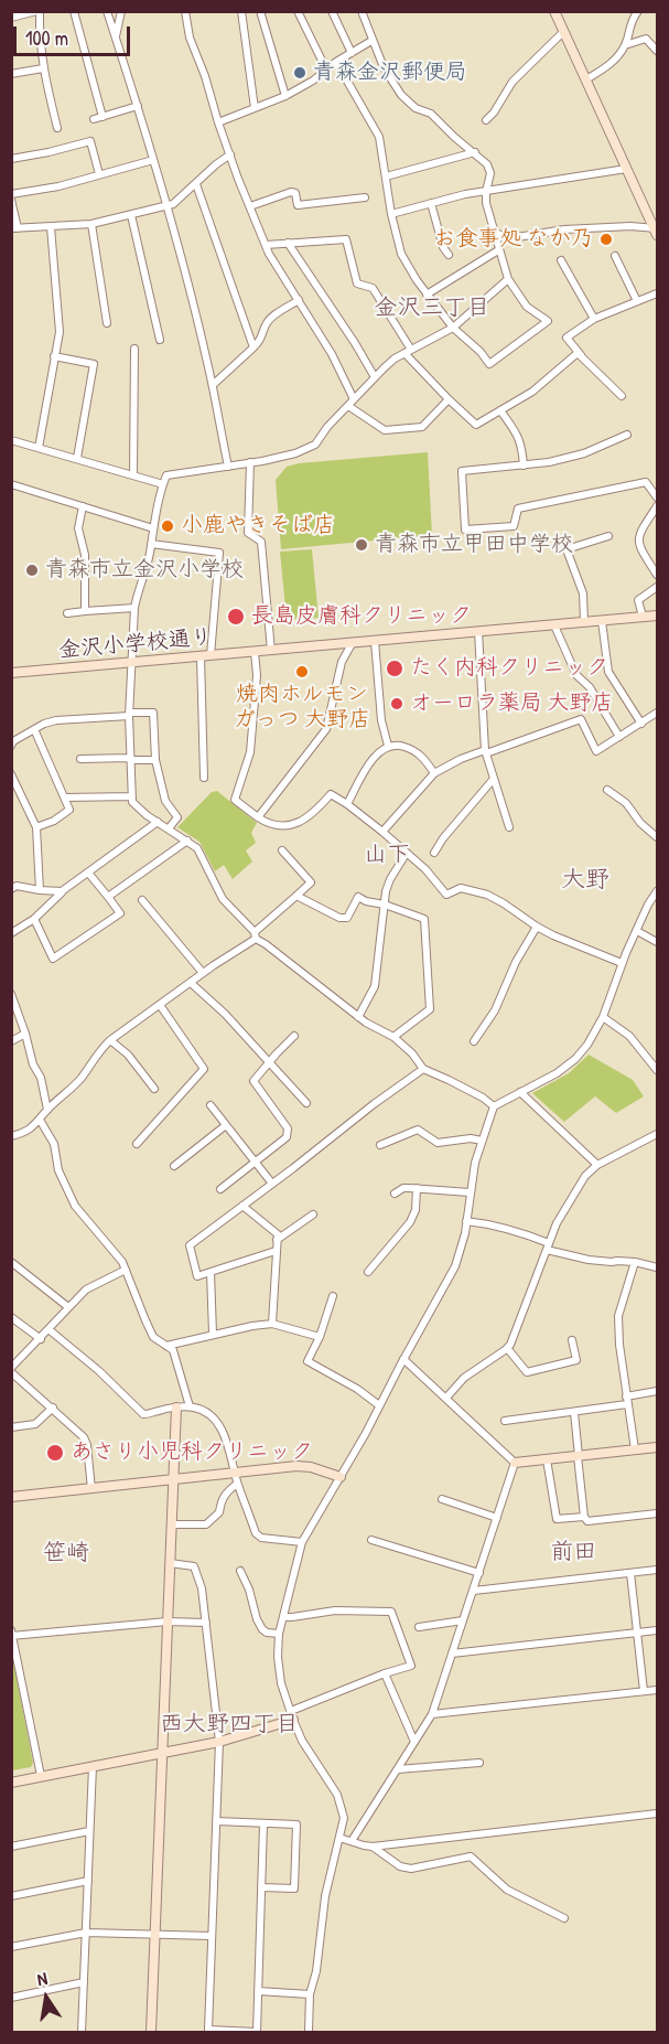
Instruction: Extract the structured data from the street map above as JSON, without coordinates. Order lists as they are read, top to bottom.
{
  "streets": {
    "street": ["金沢小学校通り"]
  },
  "districts": [
    "金沢三丁目",
    "山下",
    "大野",
    "前田",
    "笹崎",
    "西大野四丁目"
  ],
  "places": [
    "青森金沢郵便局",
    "お食事処 なか乃",
    "小鹿やきそば店",
    "青森市立甲田中学校",
    "青森市立金沢小学校",
    "長島皮膚科クリニック",
    "たく内科クリニック",
    "焼肉ホルモン ガっつ 大野店",
    "オーロラ薬局 大野店",
    "あさり小児科クリニック"
  ],
  "scale_bar": "100 m",
  "north": "top"
}
